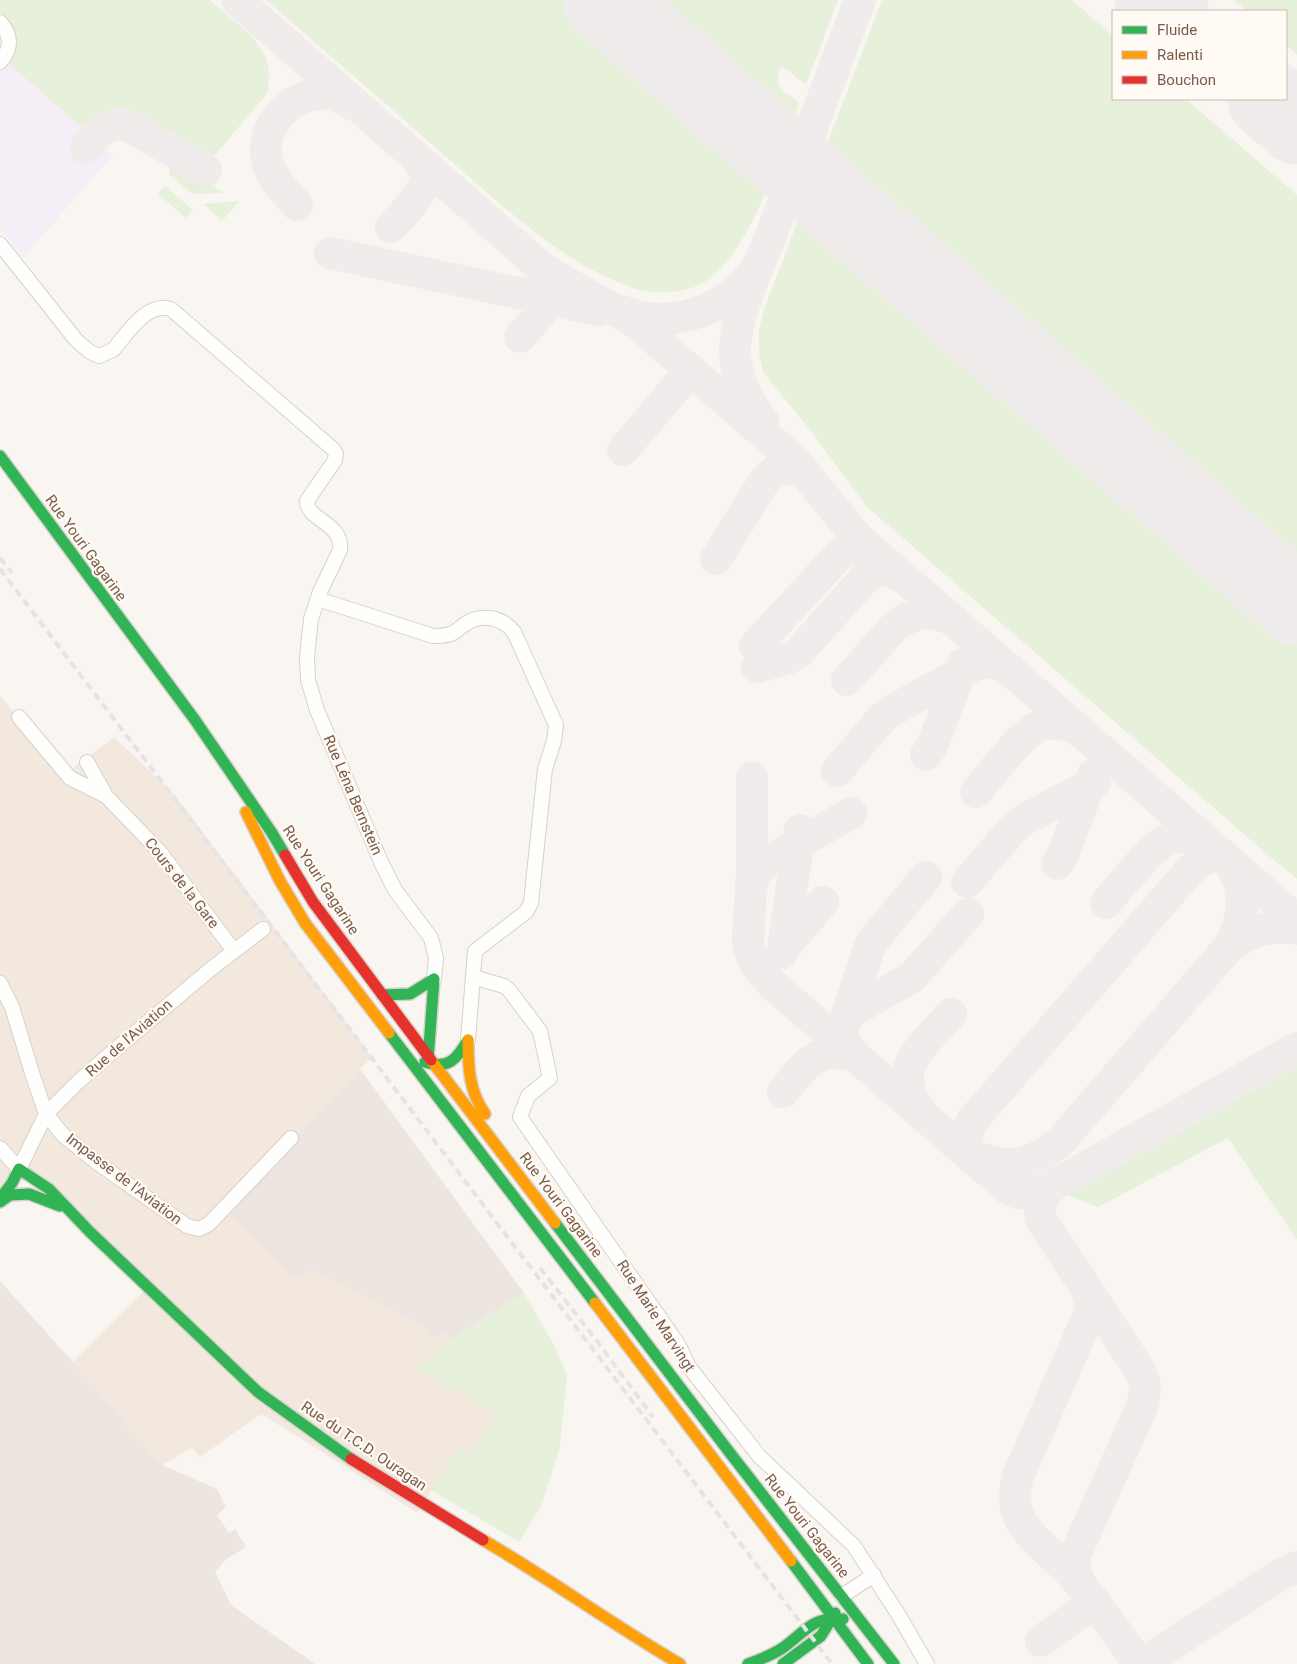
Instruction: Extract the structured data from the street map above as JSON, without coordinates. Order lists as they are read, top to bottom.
{
  "streets": {
    "main road": ["Rue Youri Gagarine", "Rue du T.C.D. Ouragan"],
    "street": [
      "Rue Léna Bernstein",
      "Cours de la Gare",
      "Rue de l'Aviation",
      "Impasse de l'Aviation",
      "Rue Marie Marvingt"
    ]
  },
  "crossings": [
    ["Cours de la Gare", "Rue de l'Aviation"],
    ["Rue de l'Aviation", "Impasse de l'Aviation"],
    ["Rue de l'Aviation", "Rue du T.C.D. Ouragan"]
  ],
  "legend": ["Fluide", "Ralenti", "Bouchon"]
}
